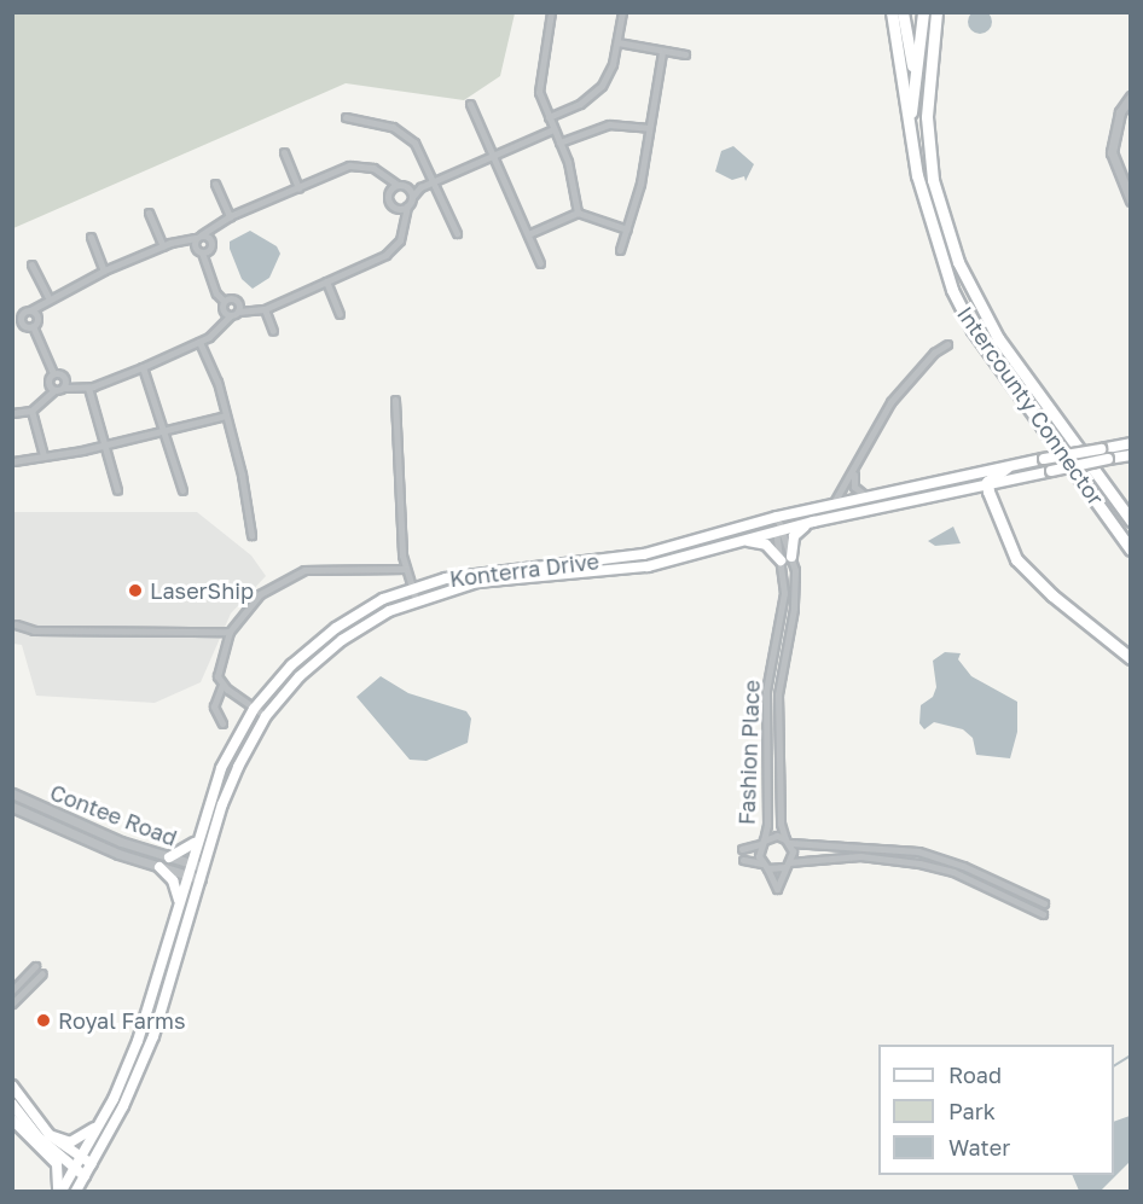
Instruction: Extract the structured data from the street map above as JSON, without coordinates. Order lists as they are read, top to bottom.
{
  "streets": {
    "highway": ["Intercounty Connector"],
    "main road": ["Konterra Drive"],
    "street": ["Fashion Place", "Contee Road"]
  },
  "crossings": [
    ["Konterra Drive", "Fashion Place"],
    ["Konterra Drive", "Contee Road"]
  ],
  "places": ["LaserShip", "Royal Farms"],
  "legend": ["Road", "Park", "Water"]
}
